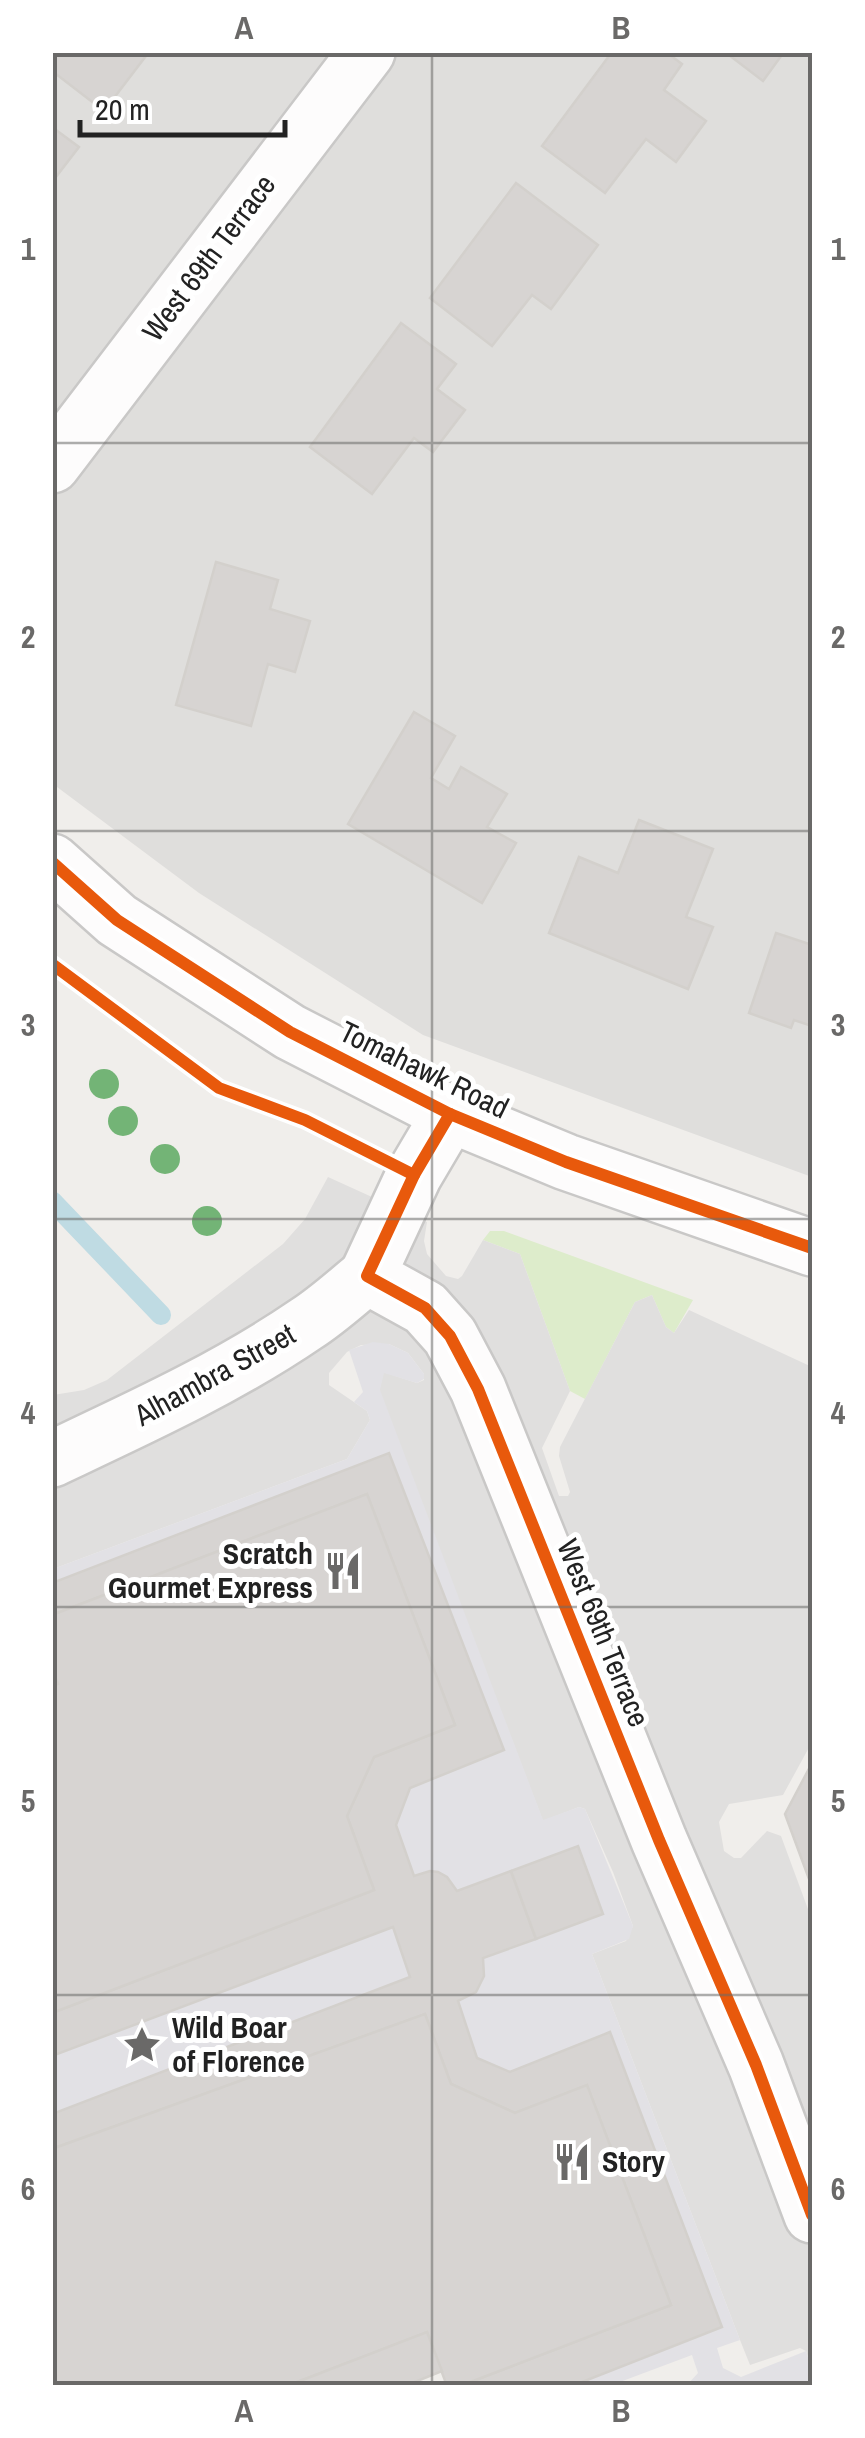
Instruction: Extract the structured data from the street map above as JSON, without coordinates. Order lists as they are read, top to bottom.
{
  "streets": {
    "street": ["West 69th Terrace", "Tomahawk Road", "Alhambra Street"]
  },
  "crossings": [
    ["West 69th Terrace", "Alhambra Street"]
  ],
  "places": {
    "restaurant": ["Scratch Gourmet Express", "Story"],
    "place": ["Wild Boar of Florence"]
  },
  "scale_bar": "20 m",
  "grid": {
    "columns": ["A", "B"],
    "rows": [
      "1",
      "2",
      "3",
      "4",
      "5",
      "6"
    ]
  }
}
